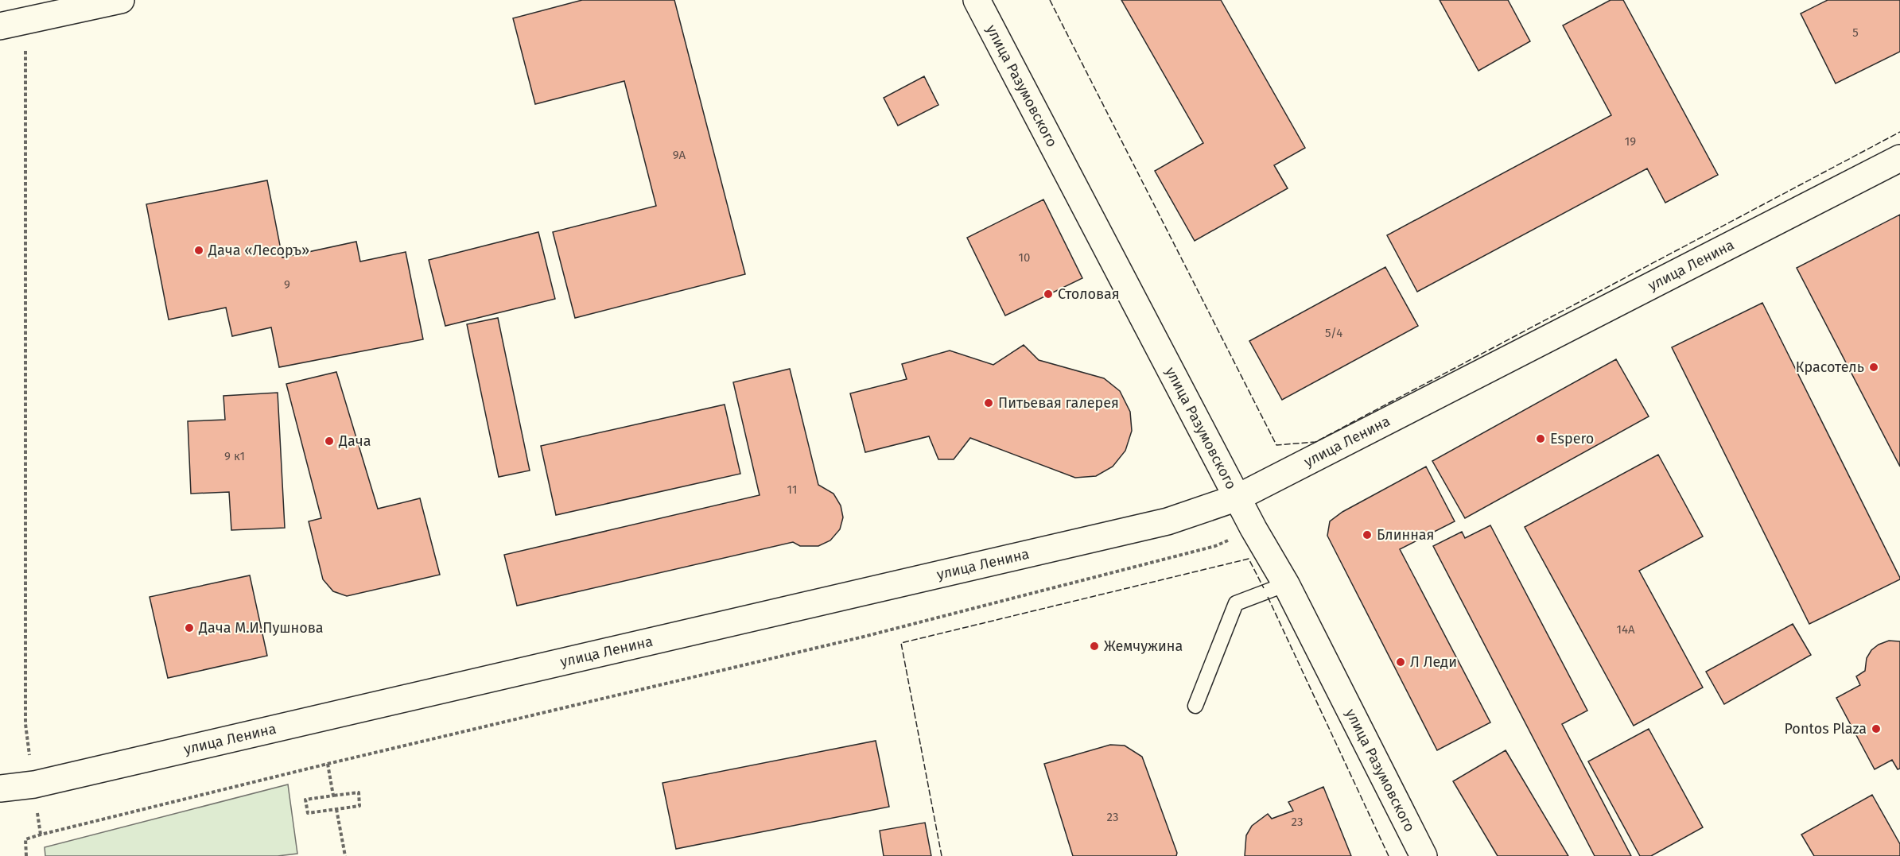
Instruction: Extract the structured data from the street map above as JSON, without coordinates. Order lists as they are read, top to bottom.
{
  "streets": {
    "street": ["улица Разумовского", "улица Ленина"]
  },
  "crossings": [
    ["улица Разумовского", "улица Ленина"]
  ],
  "places": [
    "Дача «Лесоръ»",
    "Столовая",
    "Красотель",
    "Питьевая галерея",
    "Espero",
    "Дача",
    "Блинная",
    "Дача М.И.Пушнова",
    "Жемчужина",
    "Л Леди",
    "Pontos Plaza"
  ],
  "house_numbers": [
    "5",
    "19",
    "9А",
    "10",
    "9",
    "5/4",
    "9 к1",
    "11",
    "14А",
    "23",
    "23"
  ]
}
